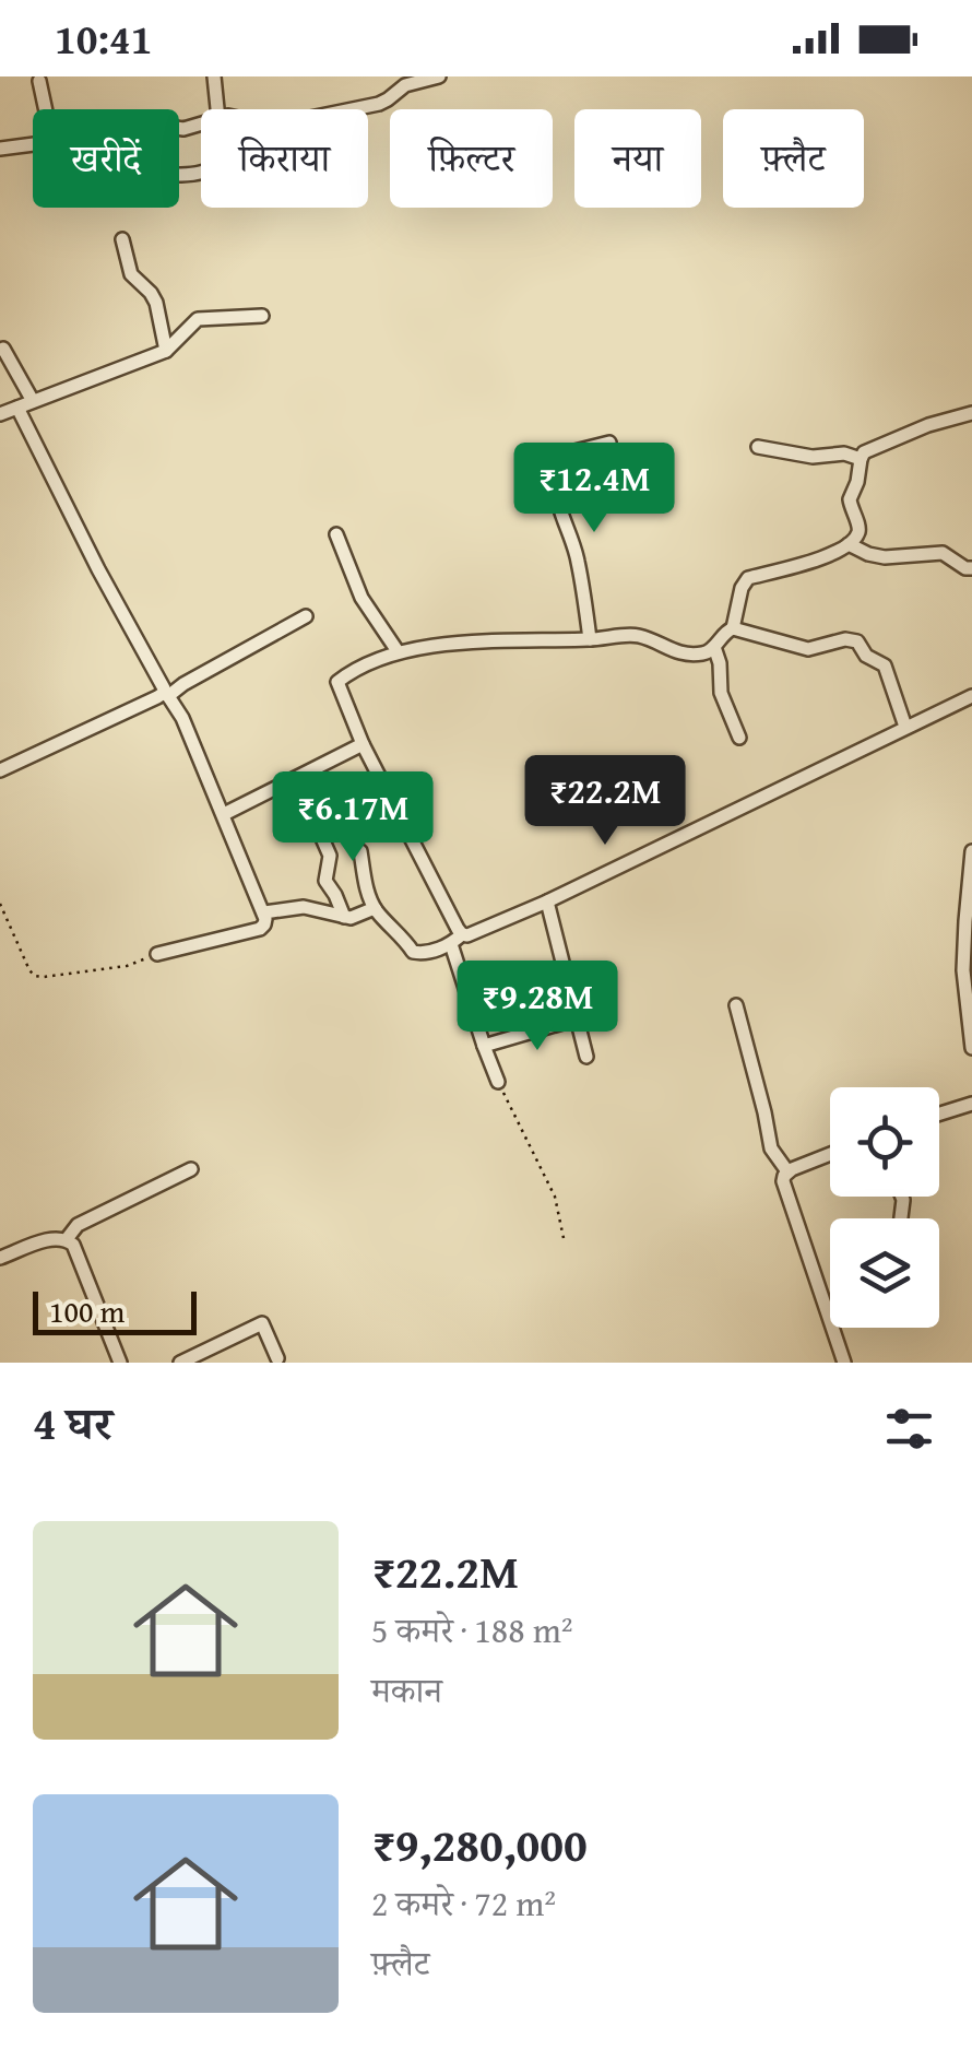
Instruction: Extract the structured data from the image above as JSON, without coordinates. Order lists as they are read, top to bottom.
{
  "scale_bar": "100 m",
  "page": {
    "status": "10:41",
    "chip": [
      "खरीदें",
      "किराया",
      "फ़िल्टर",
      "नया",
      "फ़्लैट"
    ],
    "price": [
      "₹12.4M",
      "₹22.2M",
      "₹6.17M",
      "₹9.28M"
    ],
    "scale": "100 m",
    "heading": "4 घर",
    "list": [
      {
        "name": "₹22.2M",
        "note": "5 कमरे · 188 m² · मकान"
      },
      {
        "name": "₹9,280,000",
        "note": "2 कमरे · 72 m² · फ़्लैट"
      }
    ]
  }
}
